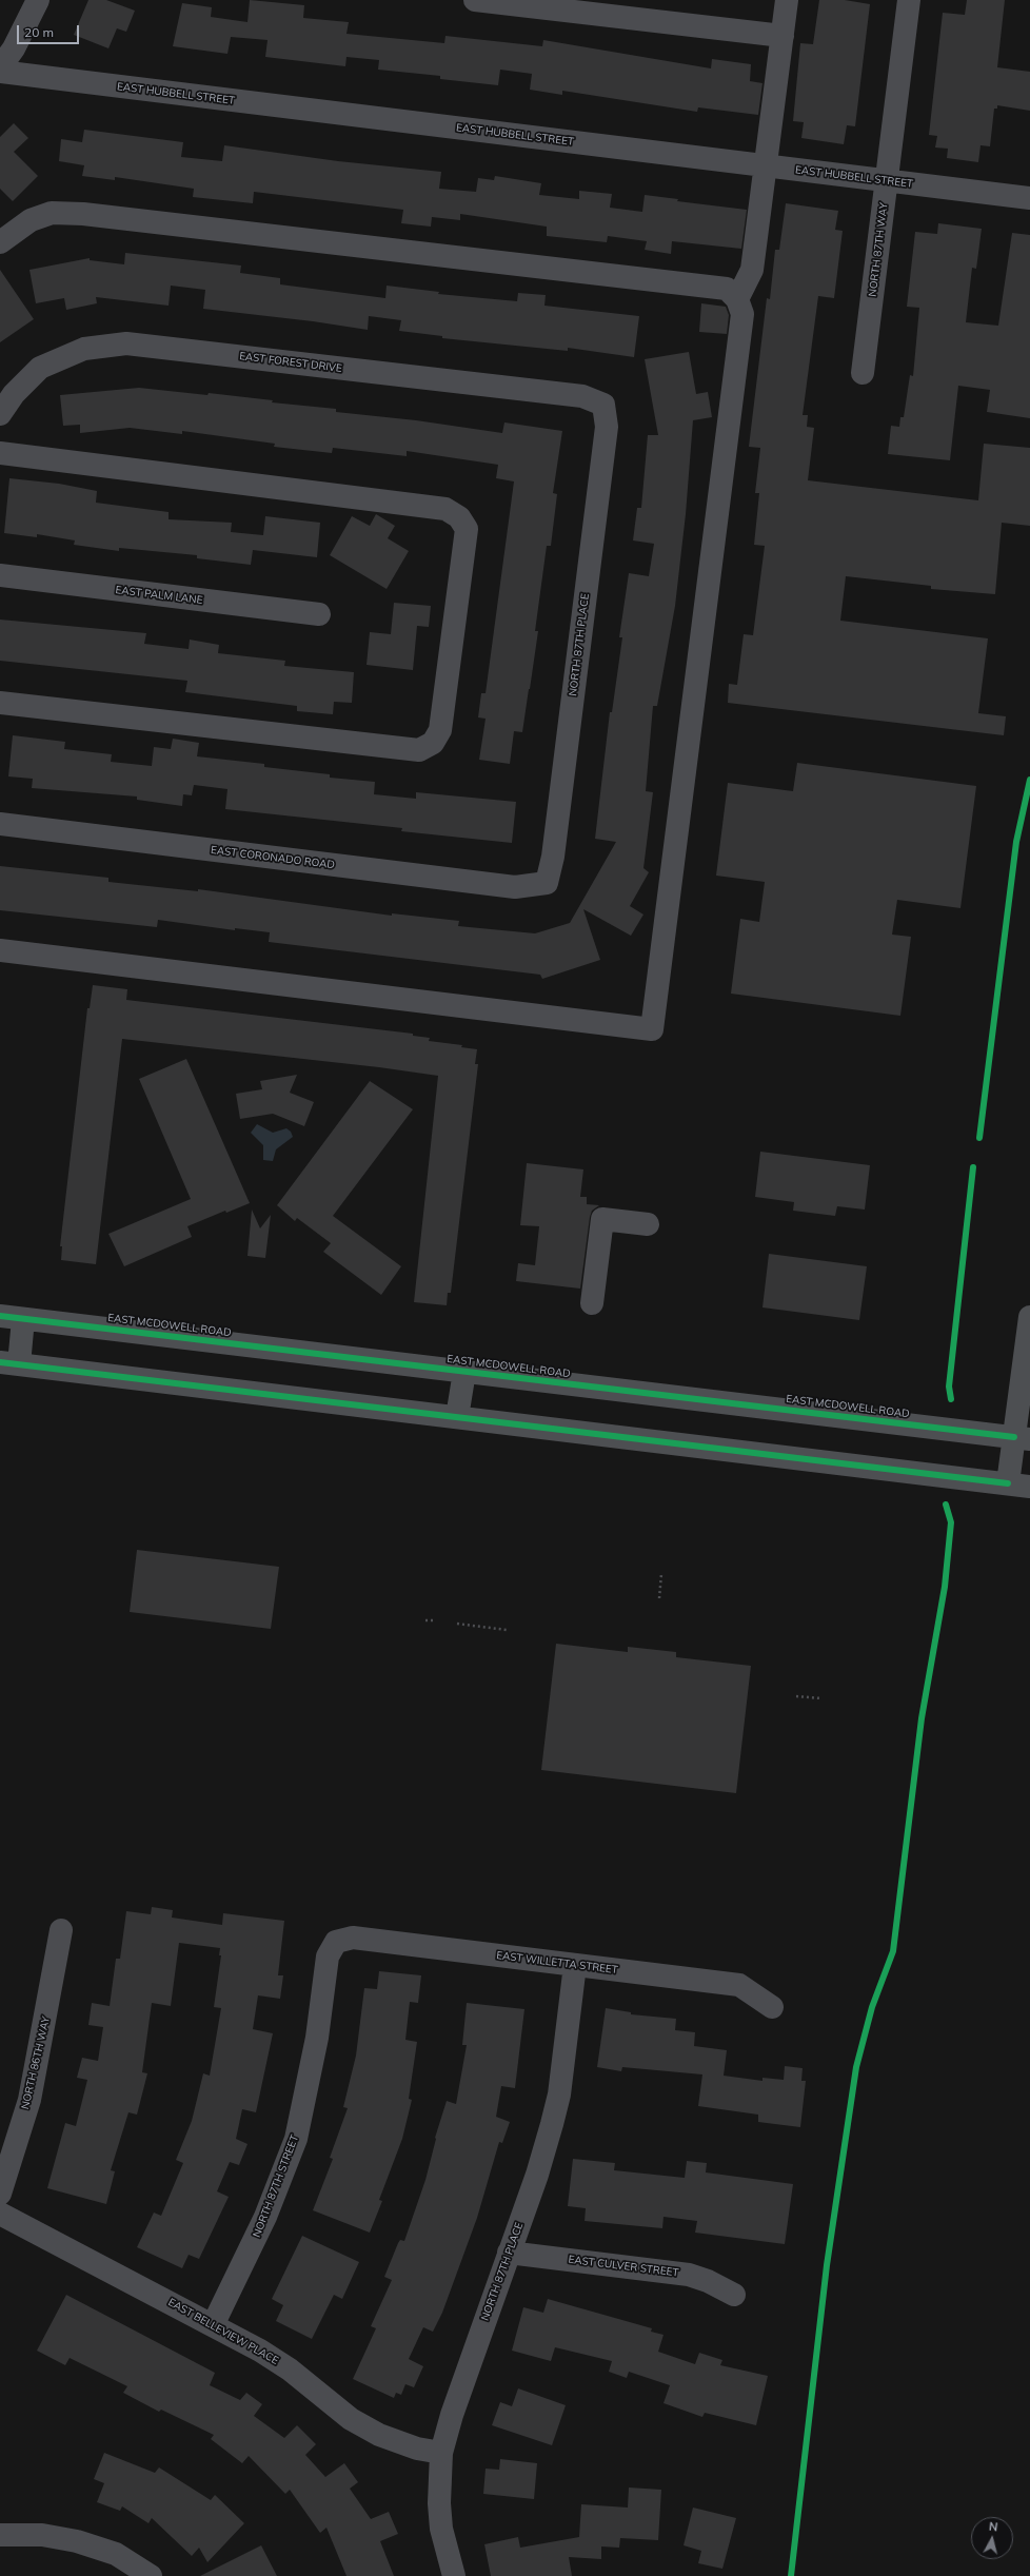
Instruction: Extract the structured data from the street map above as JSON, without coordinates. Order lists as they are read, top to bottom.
{
  "streets": {
    "main road": ["EAST MCDOWELL ROAD"],
    "street": [
      "EAST HUBBELL STREET",
      "NORTH 87TH WAY",
      "EAST FOREST DRIVE",
      "EAST PALM LANE",
      "NORTH 87TH PLACE",
      "EAST CORONADO ROAD",
      "EAST WILLETTA STREET",
      "NORTH 86TH WAY",
      "NORTH 87TH STREET",
      "EAST CULVER STREET",
      "EAST BELLEVIEW PLACE"
    ]
  },
  "crossings": [
    ["EAST HUBBELL STREET", "NORTH 87TH WAY"],
    ["EAST FOREST DRIVE", "NORTH 87TH PLACE"],
    ["NORTH 87TH PLACE", "EAST CORONADO ROAD"],
    ["NORTH 87TH PLACE", "EAST WILLETTA STREET"],
    ["NORTH 87TH PLACE", "EAST CULVER STREET"],
    ["NORTH 87TH PLACE", "EAST BELLEVIEW PLACE"],
    ["EAST WILLETTA STREET", "NORTH 87TH STREET"],
    ["NORTH 87TH STREET", "EAST BELLEVIEW PLACE"]
  ],
  "scale_bar": "20 m",
  "north": "top"
}
